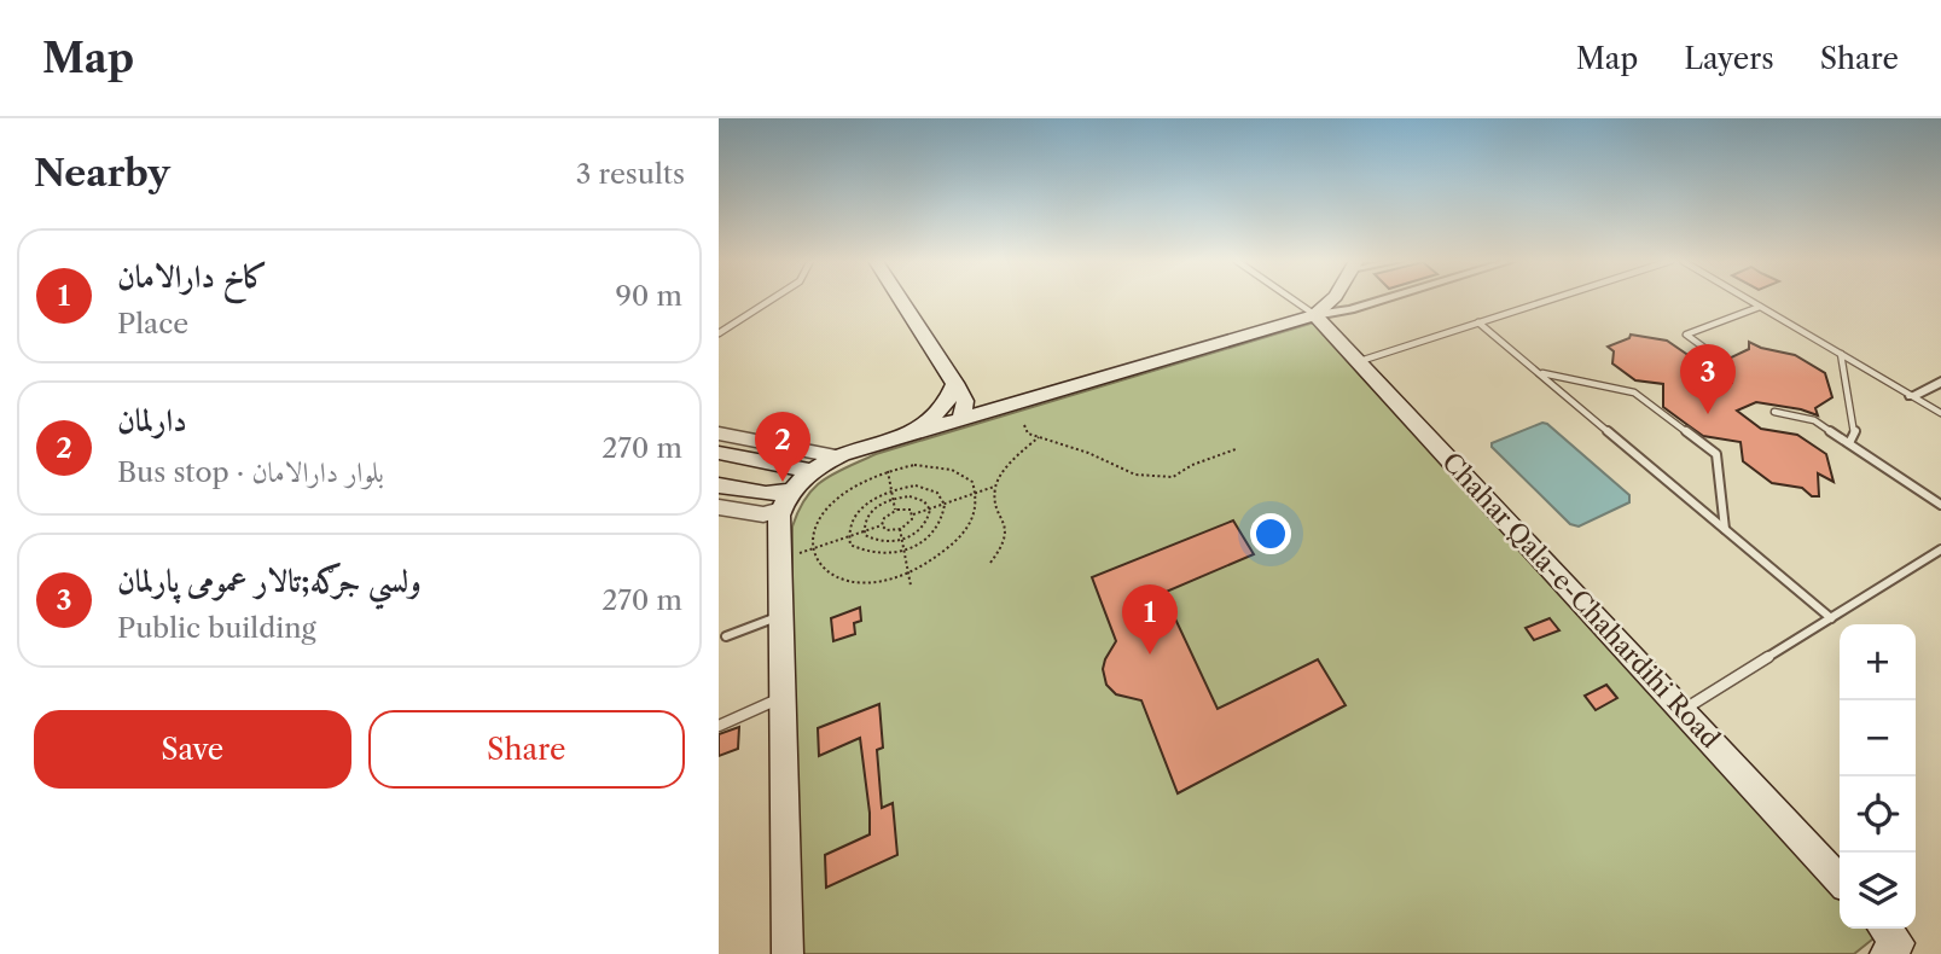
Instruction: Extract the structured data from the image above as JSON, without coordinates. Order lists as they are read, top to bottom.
{
  "streets": {
    "main road": ["Chahar Qala-e-Chahardihi Road"]
  },
  "page": {
    "header": "Map",
    "nav": ["Map", "Layers", "Share"],
    "heading": ["Nearby", "3 results"],
    "list": [
      {
        "mark": "1",
        "name": "کاخ دارالامان",
        "note": "Place",
        "value": "90 m"
      },
      {
        "mark": "2",
        "name": "دارلمان",
        "note": "Bus stop · بلوار دارالامان",
        "value": "270 m"
      },
      {
        "mark": "3",
        "name": "ولسي جرګه;تالار عمومی پارلمان",
        "note": "Public building",
        "value": "270 m"
      }
    ],
    "pins": ["3", "2", "1"],
    "map_buttons": ["+", "−"],
    "buttons": ["Save", "Share"]
  }
}
